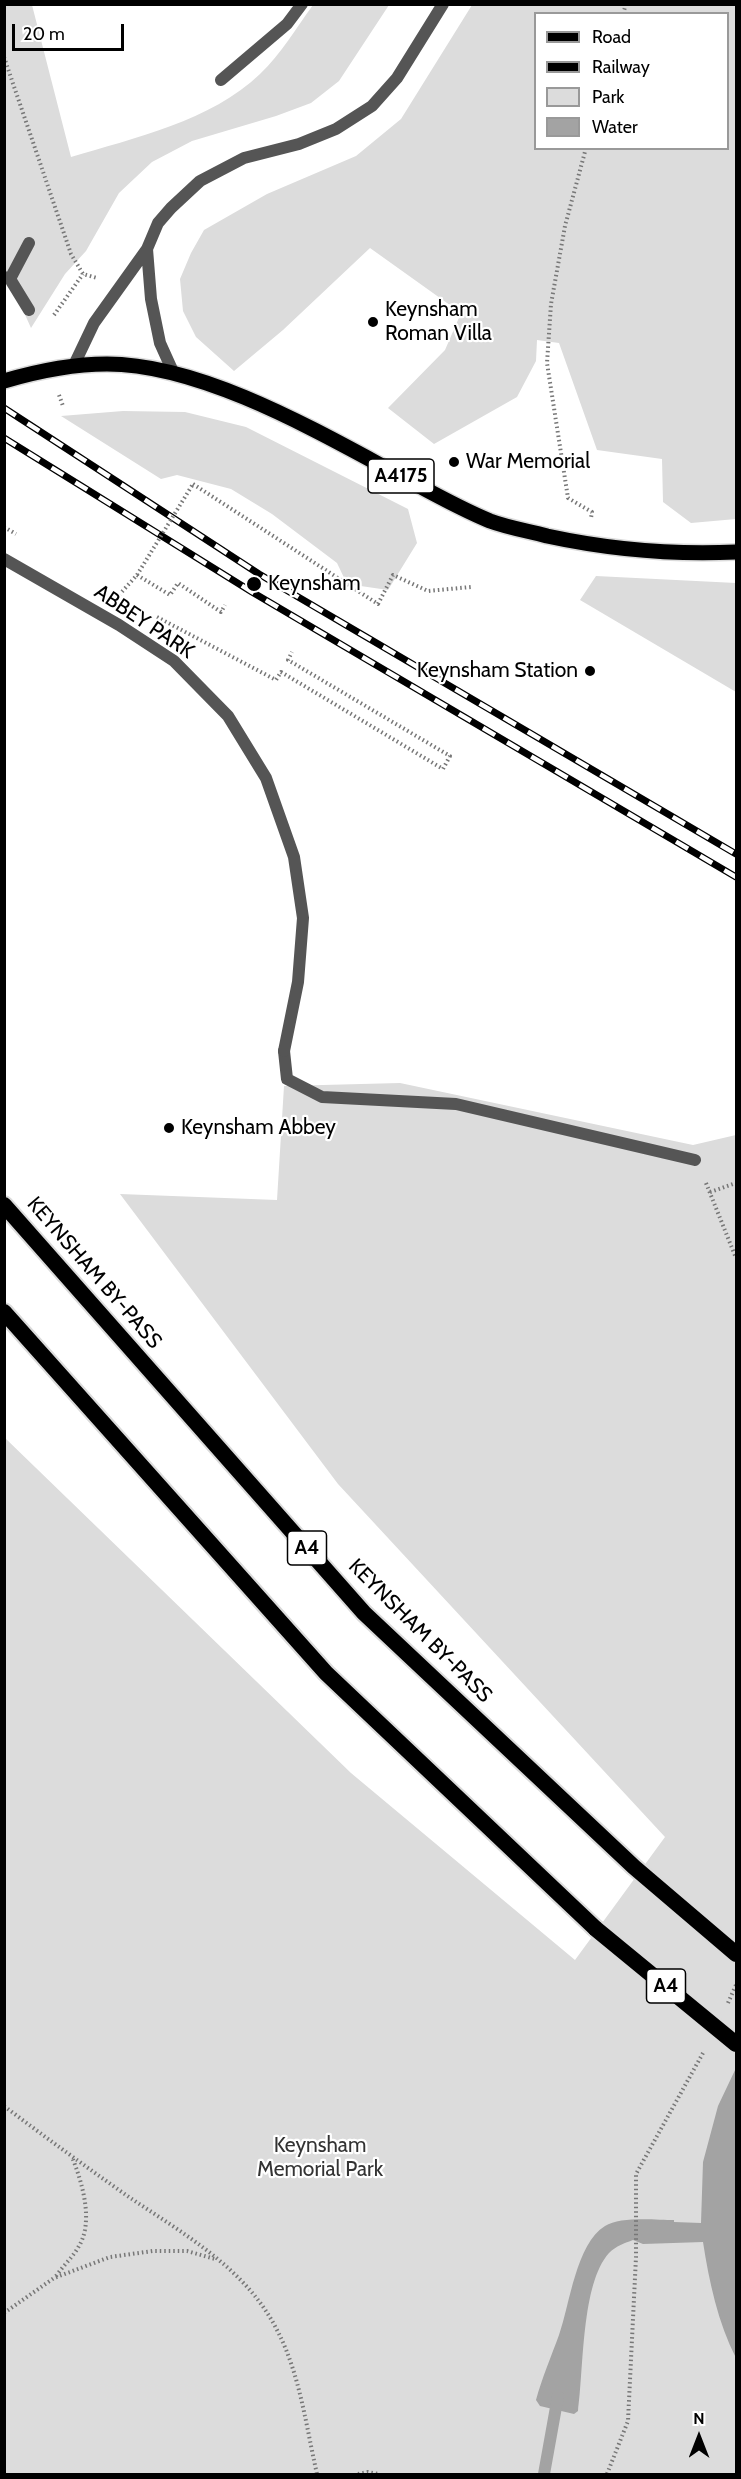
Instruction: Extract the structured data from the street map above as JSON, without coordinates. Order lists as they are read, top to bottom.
{
  "streets": {
    "highway": ["KEYNSHAM BY-PASS", "A4"],
    "main road": ["A4175"],
    "street": ["ABBEY PARK"]
  },
  "parks": ["Keynsham Memorial Park"],
  "places": [
    "Keynsham Roman Villa",
    "War Memorial",
    "Keynsham",
    "Keynsham Station",
    "Keynsham Abbey"
  ],
  "legend": [
    "Road",
    "Railway",
    "Park",
    "Water"
  ],
  "scale_bar": "20 m",
  "north": "top"
}
